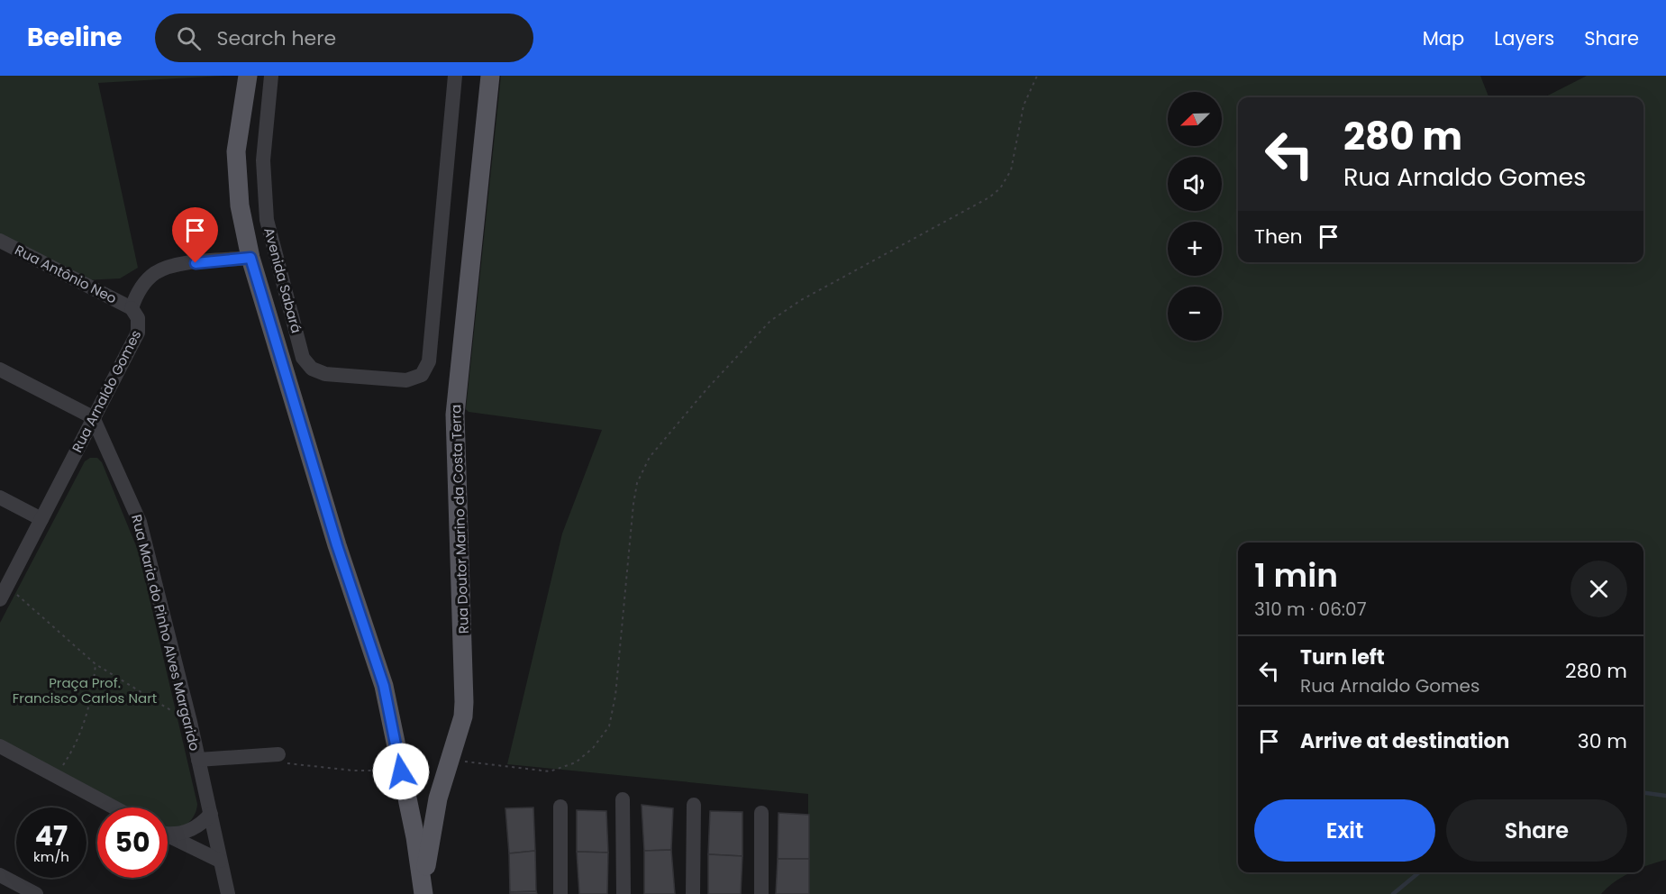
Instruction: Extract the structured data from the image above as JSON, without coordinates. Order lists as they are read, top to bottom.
{
  "streets": {
    "main road": ["Rua Doutor Marino da Costa Terra"],
    "street": [
      "Rua Antônio Neo",
      "Avenida Sabará",
      "Rua Arnaldo Gomes",
      "Rua Maria do Pinho Alves Margarido"
    ]
  },
  "crossings": [
    ["Rua Antônio Neo", "Rua Arnaldo Gomes"],
    ["Rua Arnaldo Gomes", "Rua Maria do Pinho Alves Margarido"]
  ],
  "parks": ["Praça Prof. Francisco Carlos Nart"],
  "north": "bottom left",
  "page": {
    "header": "Beeline",
    "search": "Search here",
    "nav": ["Map", "Layers", "Share"],
    "map_buttons": ["+", "−"],
    "turn": ["280 m", "Rua Arnaldo Gomes"],
    "then": "Then",
    "heading": ["1 min", "310 m · 06:07"],
    "list": [
      {
        "name": "Turn left",
        "note": "Rua Arnaldo Gomes",
        "value": "280 m"
      },
      {
        "name": "Arrive at destination",
        "value": "30 m"
      }
    ],
    "buttons": ["Exit", "Share"],
    "speed": "47 km/h",
    "limit": "50"
  }
}
